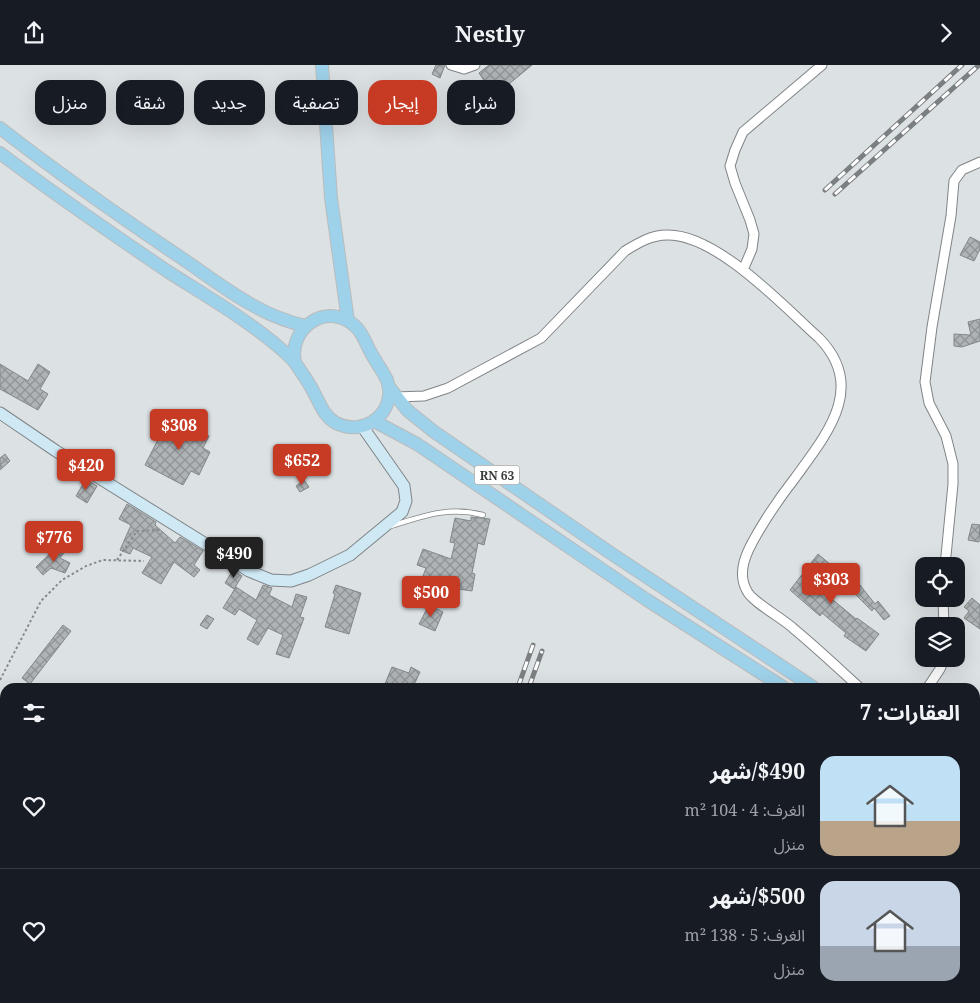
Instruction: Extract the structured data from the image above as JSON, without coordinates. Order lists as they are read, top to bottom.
{
  "streets": {
    "main road": ["RN 63"]
  },
  "page": {
    "header": "Nestly",
    "chip": [
      "شراء",
      "إيجار",
      "تصفية",
      "جديد",
      "شقة",
      "منزل"
    ],
    "price": [
      "$308",
      "$652",
      "$420",
      "$776",
      "$490",
      "$303",
      "$500"
    ],
    "heading": "العقارات: 7",
    "list": [
      {
        "name": "$490/شهر",
        "note": "الغرف: 4 · 104 m² · منزل"
      },
      {
        "name": "$500/شهر",
        "note": "الغرف: 5 · 138 m² · منزل"
      }
    ]
  }
}
